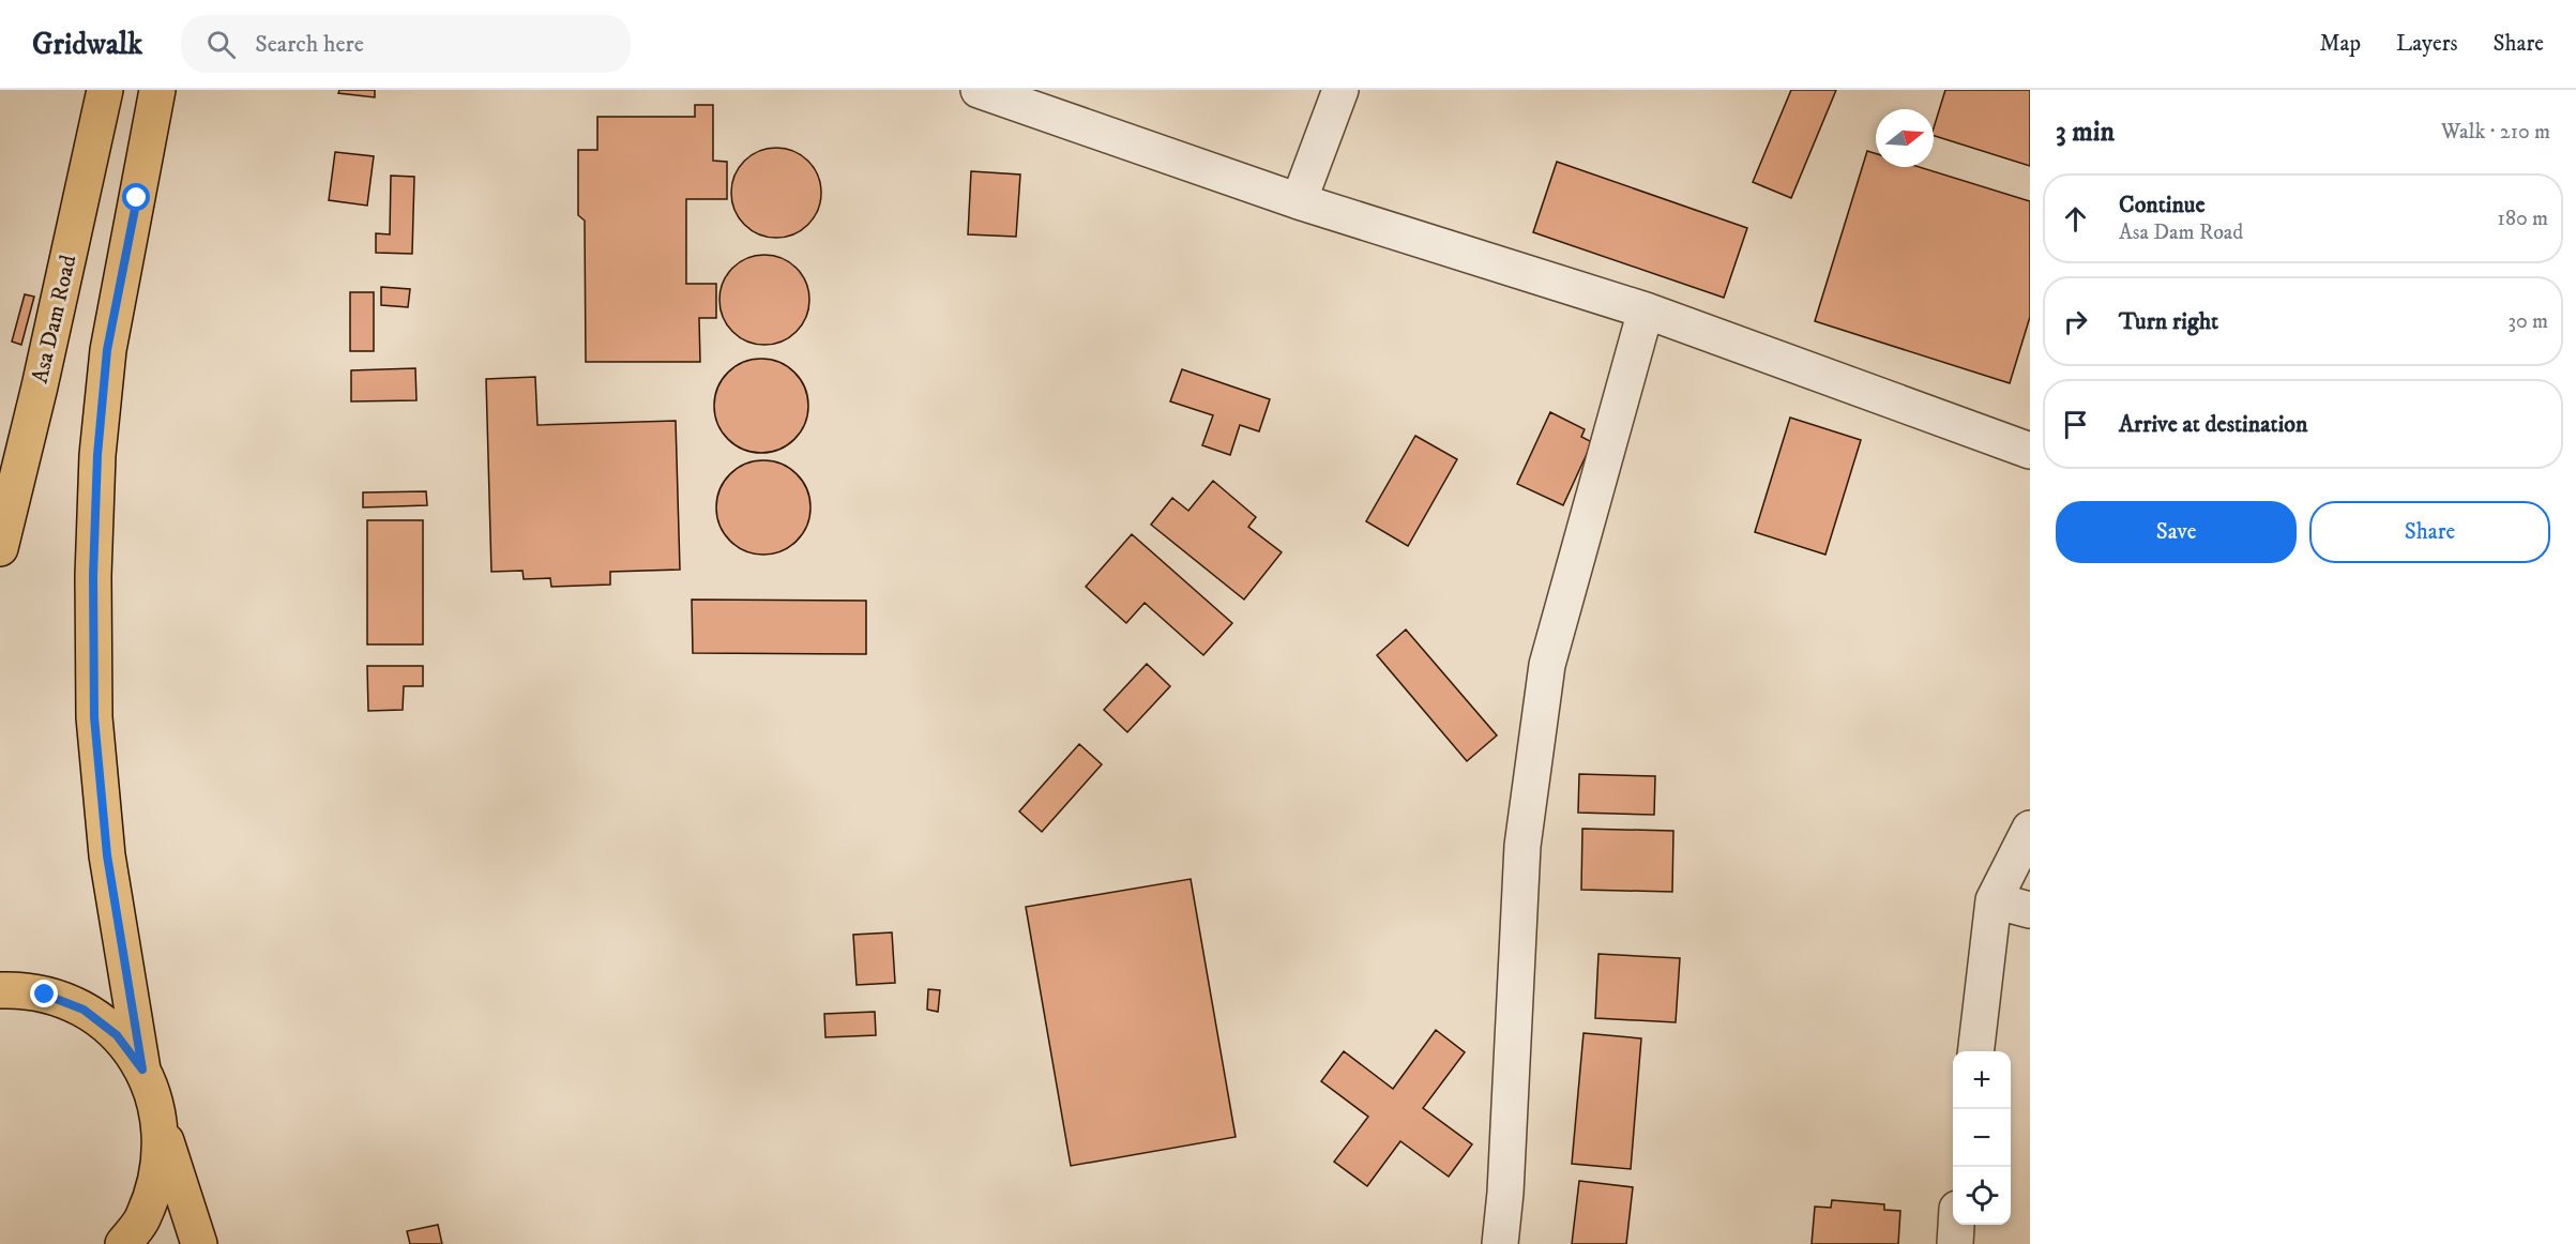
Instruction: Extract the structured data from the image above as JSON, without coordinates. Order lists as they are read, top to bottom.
{
  "streets": {
    "main road": ["Asa Dam Road"]
  },
  "north": "right",
  "page": {
    "header": "Gridwalk",
    "search": "Search here",
    "nav": ["Map", "Layers", "Share"],
    "heading": ["3 min", "Walk · 210 m"],
    "list": [
      ["Continue", "Asa Dam Road", "180 m"],
      ["Turn right", "30 m"],
      "Arrive at destination"
    ],
    "buttons": ["Save", "Share"],
    "map_buttons": ["+", "−"]
  }
}
